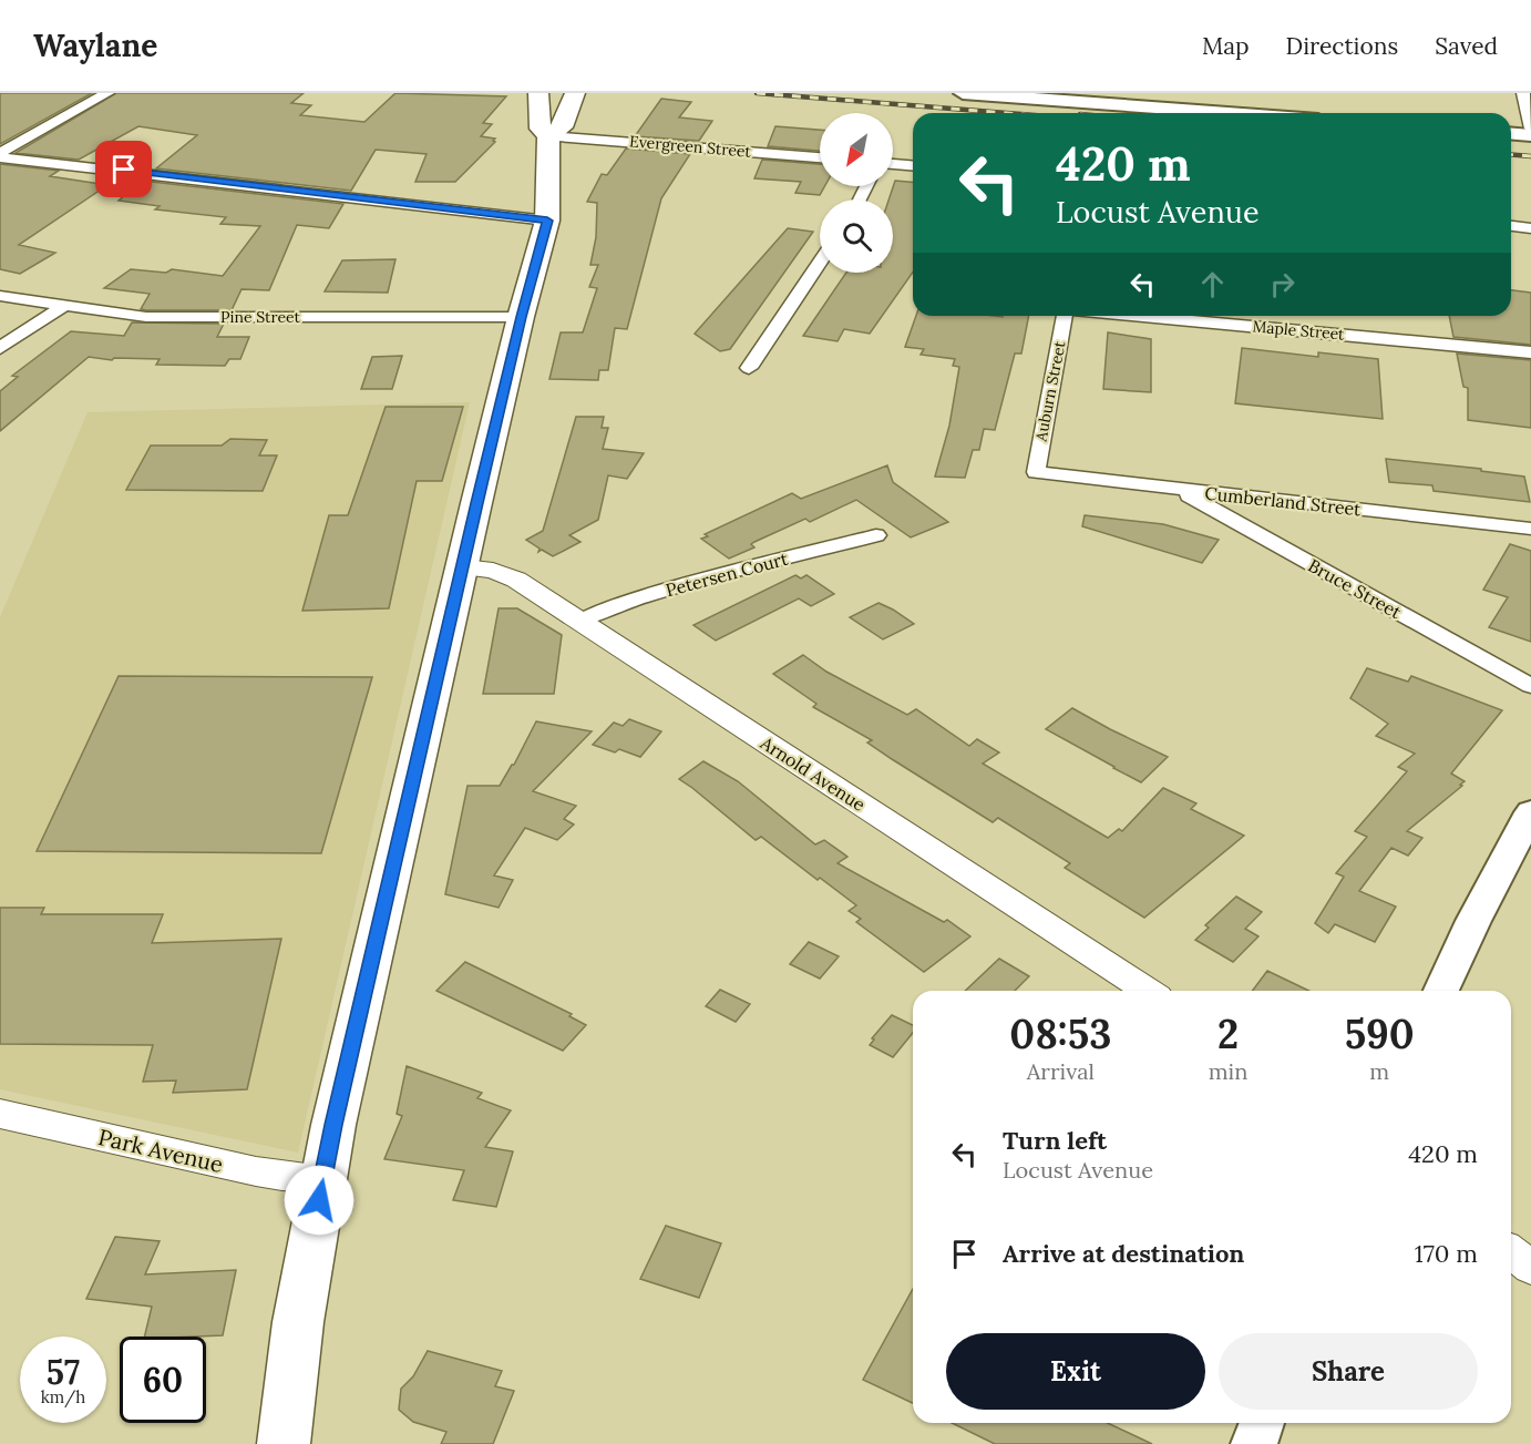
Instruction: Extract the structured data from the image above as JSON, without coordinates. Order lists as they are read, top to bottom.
{
  "streets": {
    "street": [
      "Evergreen Street",
      "Pine Street",
      "Maple Street",
      "Auburn Street",
      "Cumberland Street",
      "Petersen Court",
      "Bruce Street",
      "Arnold Avenue",
      "Park Avenue"
    ]
  },
  "crossings": [
    ["Auburn Street", "Cumberland Street"],
    ["Cumberland Street", "Bruce Street"],
    ["Petersen Court", "Arnold Avenue"]
  ],
  "north": "bottom left",
  "page": {
    "header": "Waylane",
    "nav": ["Map", "Directions", "Saved"],
    "turn": ["420 m", "Locust Avenue"],
    "eta": [
      "08:53",
      "Arrival",
      "2",
      "min",
      "590",
      "m"
    ],
    "list": [
      {
        "name": "Turn left",
        "note": "Locust Avenue",
        "value": "420 m"
      },
      {
        "name": "Arrive at destination",
        "value": "170 m"
      }
    ],
    "buttons": ["Exit", "Share"],
    "speed": "57 km/h",
    "limit": "60"
  }
}
